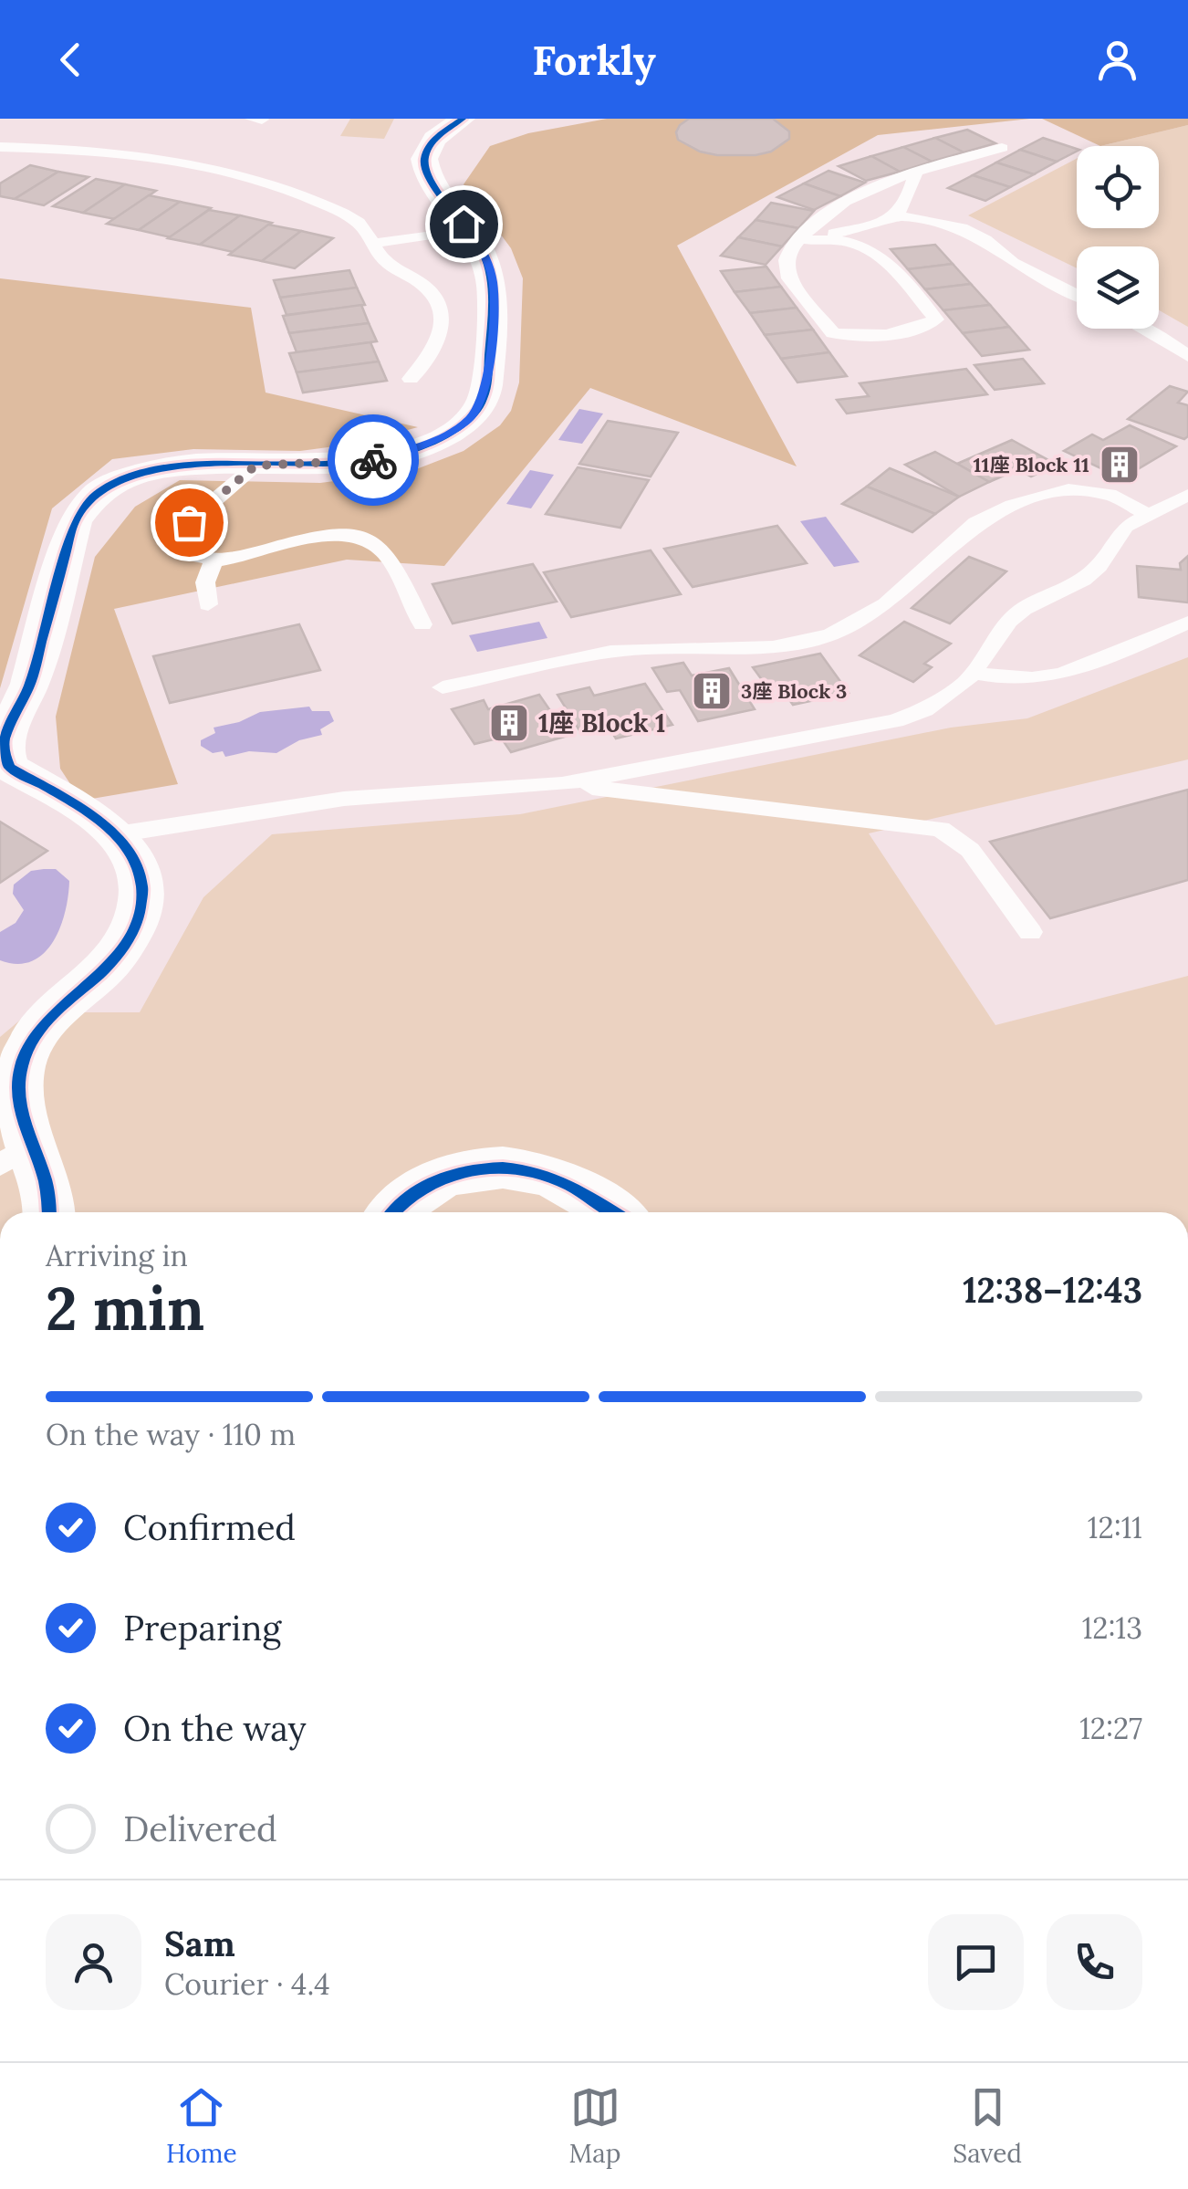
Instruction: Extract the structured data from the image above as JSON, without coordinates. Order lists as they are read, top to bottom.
{
  "places": {
    "building": ["11座 Block 11", "3座 Block 3", "1座 Block 1"]
  },
  "page": {
    "header": "Forkly",
    "heading": ["2 min", "Arriving in", "12:38–12:43"],
    "panel": ["Sam", "Courier · 4.4"],
    "bar": "On the way · 110 m",
    "list": [
      ["Confirmed", "12:11"],
      ["Preparing", "12:13"],
      ["On the way", "12:27"],
      "Delivered"
    ],
    "tabs": ["Home", "Map", "Saved"]
  }
}
